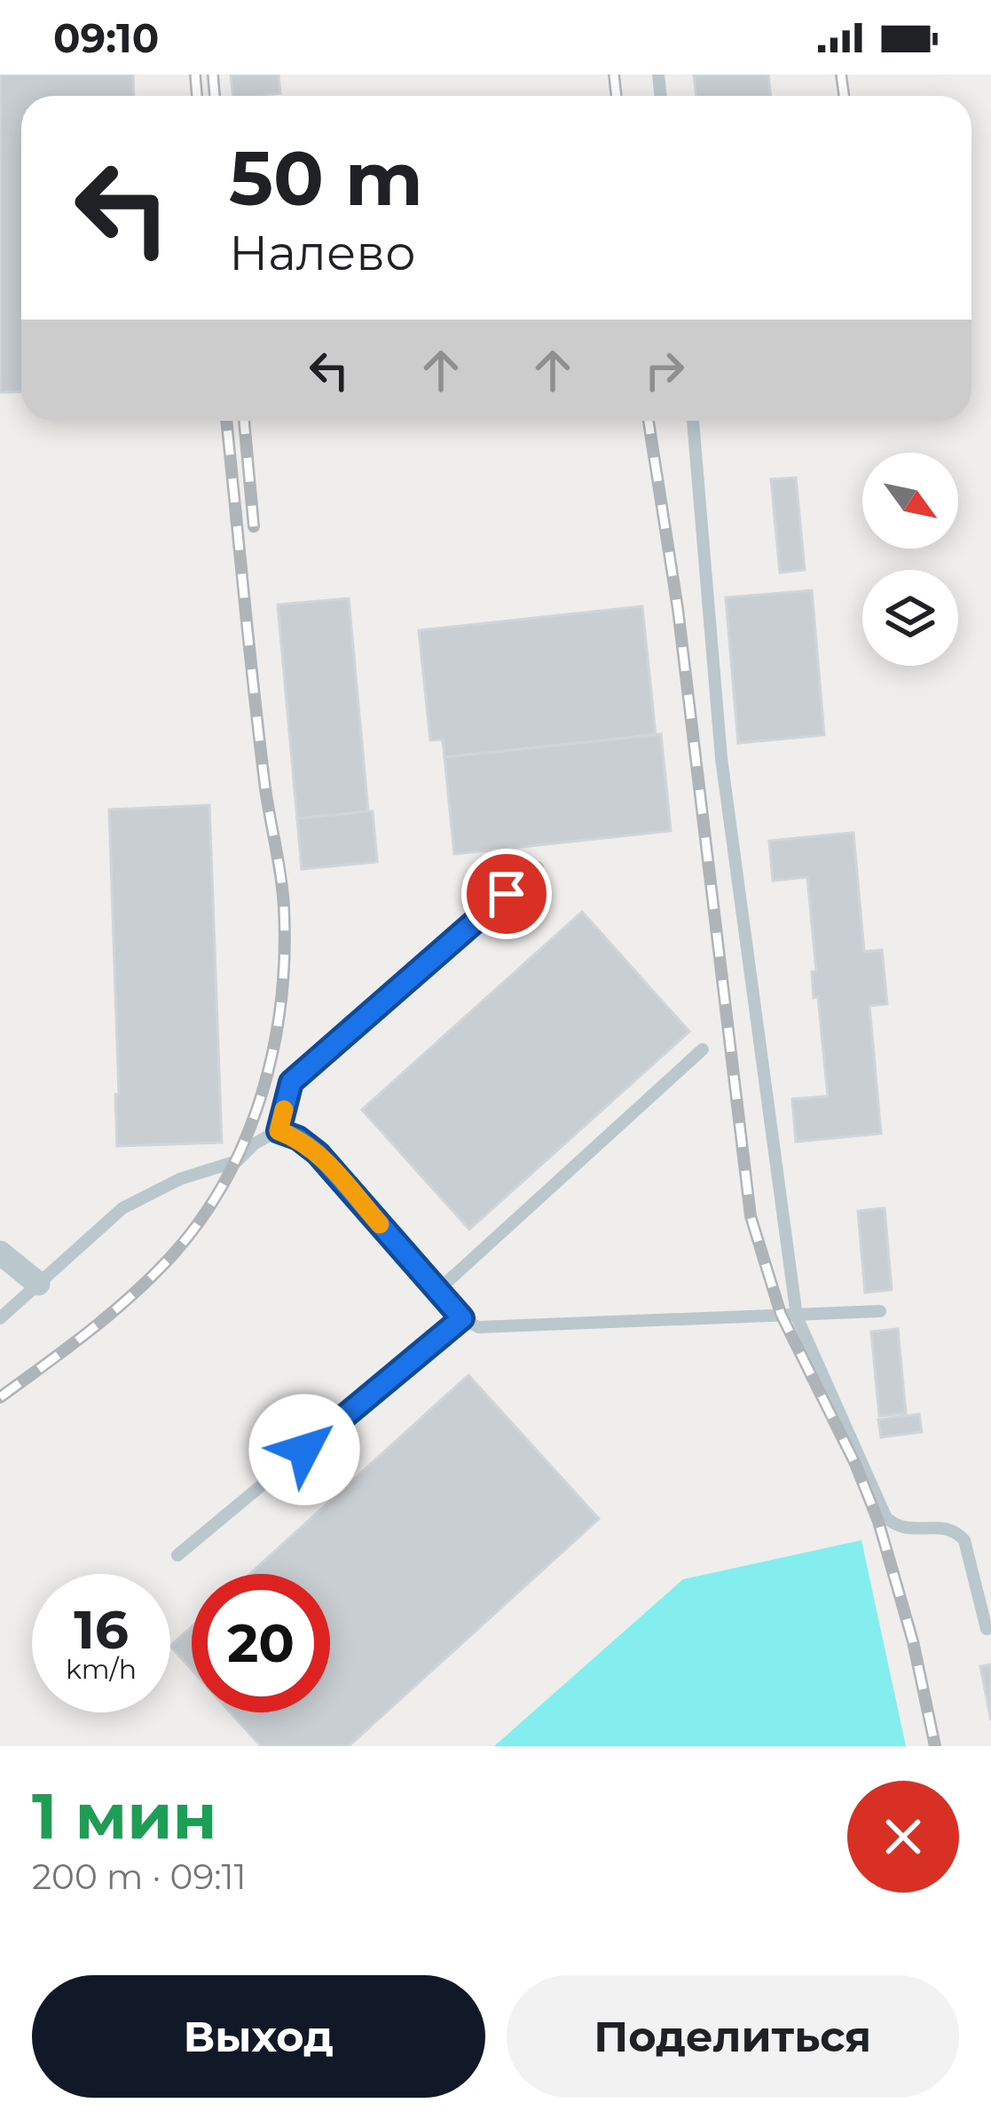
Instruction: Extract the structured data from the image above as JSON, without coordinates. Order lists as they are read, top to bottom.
{
  "north": "bottom right",
  "page": {
    "status": "09:10",
    "turn": ["50 m", "Налево"],
    "speed": "16 km/h",
    "limit": "20",
    "heading": ["1 мин", "200 m · 09:11"],
    "buttons": ["Выход", "Поделиться"]
  }
}
